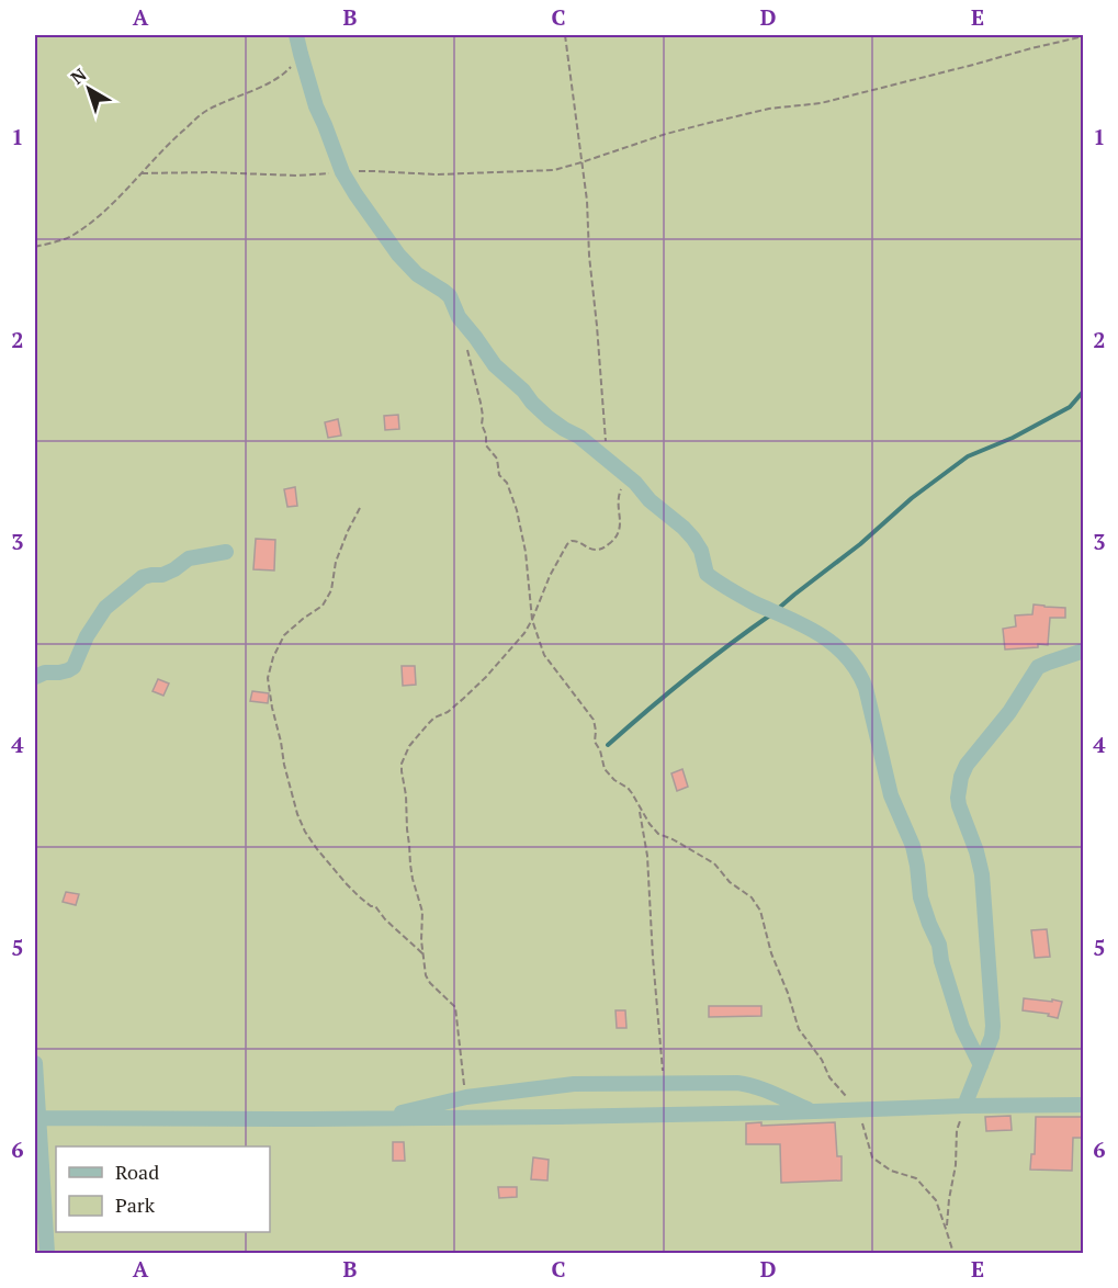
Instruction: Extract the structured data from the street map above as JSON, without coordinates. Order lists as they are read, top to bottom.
{
  "legend": ["Road", "Park"],
  "north": "top left",
  "grid": {
    "columns": [
      "A",
      "B",
      "C",
      "D",
      "E"
    ],
    "rows": [
      "1",
      "2",
      "3",
      "4",
      "5",
      "6"
    ]
  }
}
